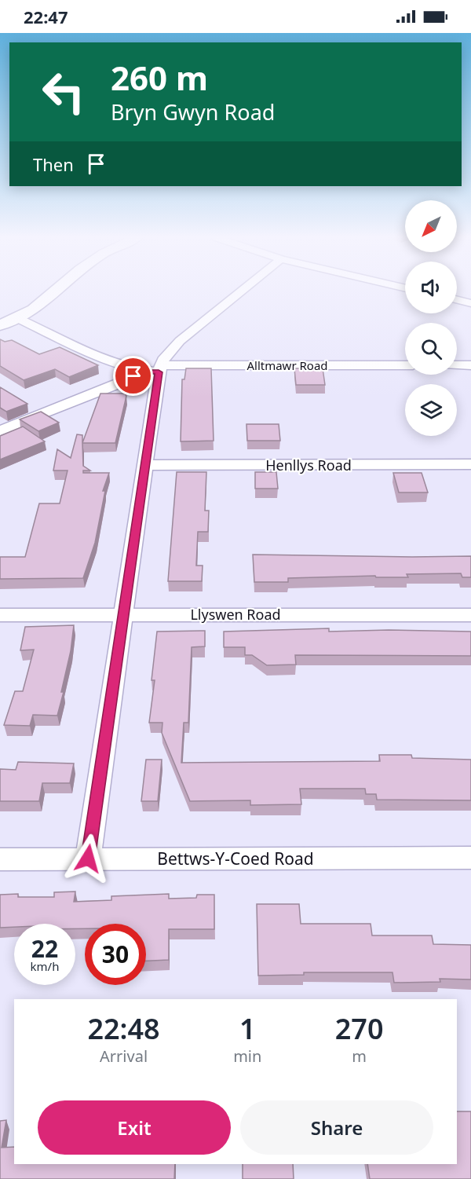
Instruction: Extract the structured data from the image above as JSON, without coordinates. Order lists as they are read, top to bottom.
{
  "streets": {
    "street": [
      "Alltmawr Road",
      "Henllys Road",
      "Llyswen Road",
      "Bettws-Y-Coed Road"
    ]
  },
  "north": "bottom left",
  "page": {
    "status": "22:47",
    "turn": ["260 m", "Bryn Gwyn Road"],
    "then": "Then",
    "speed": "22 km/h",
    "limit": "30",
    "eta": [
      "22:48",
      "Arrival",
      "1",
      "min",
      "270",
      "m"
    ],
    "buttons": ["Exit", "Share"]
  }
}
